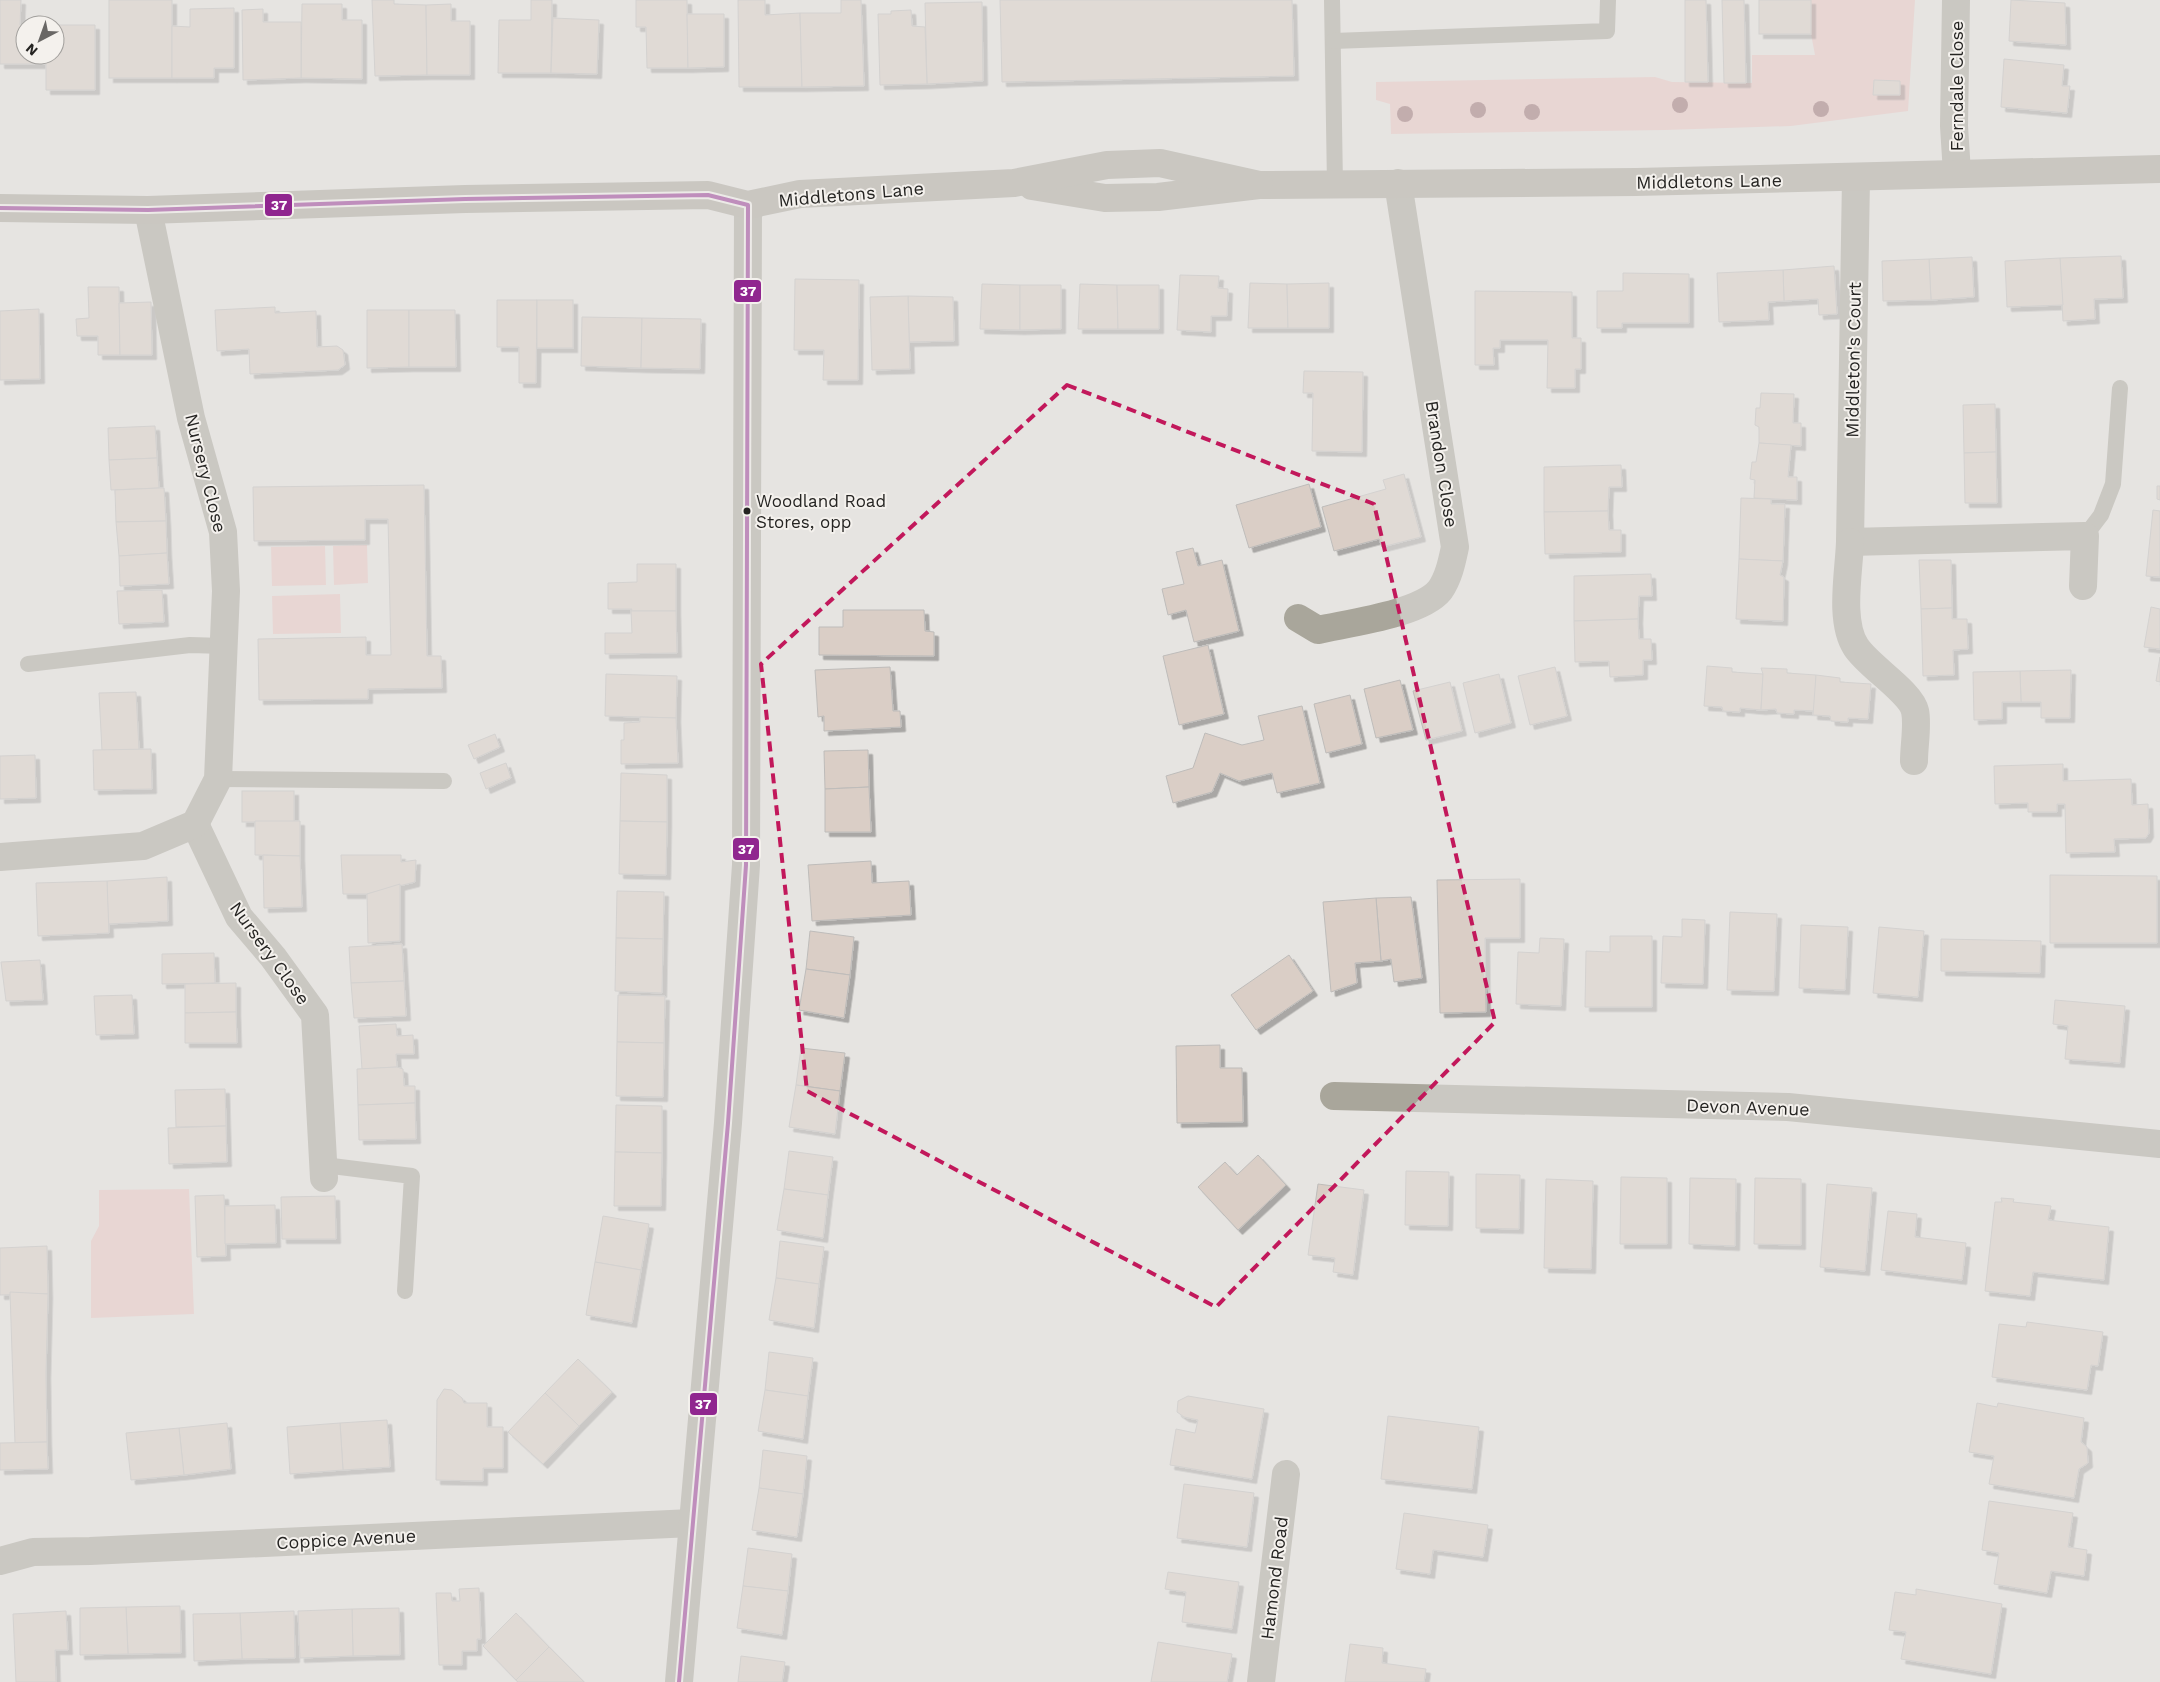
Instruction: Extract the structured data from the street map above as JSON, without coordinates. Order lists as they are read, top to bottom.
{
  "streets": {
    "street": [
      "Ferndale Close",
      "Middletons Lane",
      "Middleton's Court",
      "Brandon Close",
      "Nursery Close",
      "Devon Avenue",
      "Coppice Avenue",
      "Hamond Road"
    ]
  },
  "crossings": [
    ["Ferndale Close", "Middletons Lane"],
    ["Middletons Lane", "Middleton's Court"],
    ["Middletons Lane", "Brandon Close"],
    ["Middletons Lane", "Nursery Close"]
  ],
  "places": ["Woodland Road Stores, opp"],
  "lines": ["transit line 37"],
  "north": "bottom left"
}
